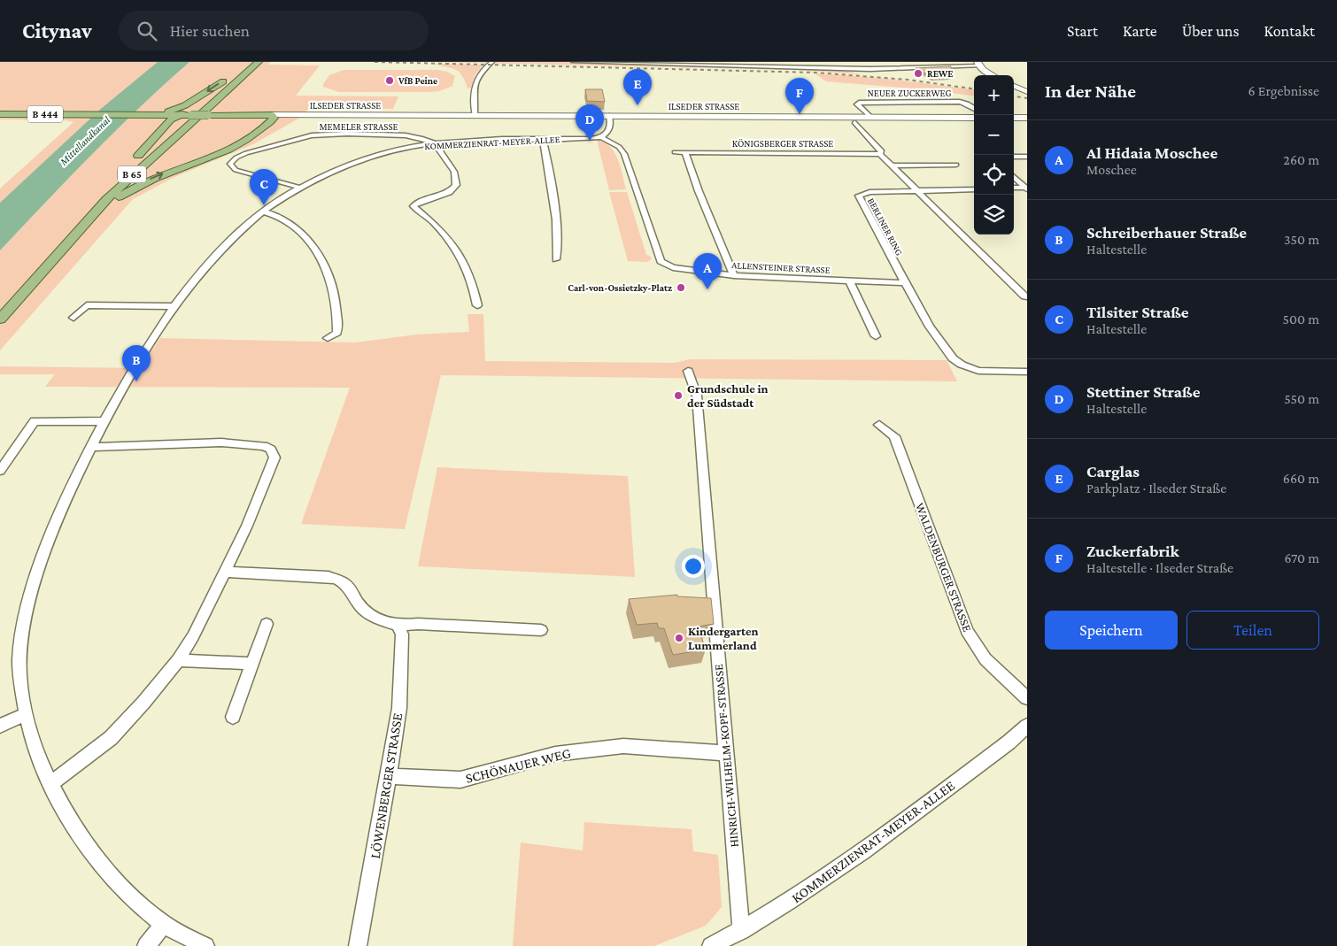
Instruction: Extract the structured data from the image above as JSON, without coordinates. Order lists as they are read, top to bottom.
{
  "streets": {
    "main road": ["B 444", "B 65"],
    "street": [
      "NEUER ZUCKERWEG",
      "ILSEDER STRASSE",
      "MEMELER STRASSE",
      "KOMMERZIENRAT-MEYER-ALLEE",
      "KÖNIGSBERGER STRASSE",
      "BERLINER RING",
      "ALLENSTEINER STRASSE",
      "WALDENBURGER STRASSE",
      "HINRICH-WILHELM-KOPF-STRASSE",
      "SCHÖNAUER WEG",
      "LÖWENBERGER STRASSE"
    ]
  },
  "crossings": [
    ["NEUER ZUCKERWEG", "ILSEDER STRASSE"],
    ["MEMELER STRASSE", "KOMMERZIENRAT-MEYER-ALLEE"],
    ["KOMMERZIENRAT-MEYER-ALLEE", "ALLENSTEINER STRASSE"],
    ["KOMMERZIENRAT-MEYER-ALLEE", "HINRICH-WILHELM-KOPF-STRASSE"],
    ["BERLINER RING", "ALLENSTEINER STRASSE"],
    ["HINRICH-WILHELM-KOPF-STRASSE", "SCHÖNAUER WEG"],
    ["SCHÖNAUER WEG", "LÖWENBERGER STRASSE"]
  ],
  "water": ["Mittellandkanal"],
  "places": [
    "REWE",
    "VfB Peine",
    "Carl-von-Ossietzky-Platz",
    "Grundschule in der Südstadt",
    "Kindergarten Lummerland"
  ],
  "page": {
    "header": "Citynav",
    "search": "Hier suchen",
    "nav": [
      "Start",
      "Karte",
      "Über uns",
      "Kontakt"
    ],
    "heading": ["In der Nähe", "6 Ergebnisse"],
    "pins": [
      "E",
      "F",
      "D",
      "C",
      "A",
      "B"
    ],
    "map_buttons": ["+", "−"],
    "list": [
      {
        "mark": "A",
        "name": "Al Hidaia Moschee",
        "note": "Moschee",
        "value": "260 m"
      },
      {
        "mark": "B",
        "name": "Schreiberhauer Straße",
        "note": "Haltestelle",
        "value": "350 m"
      },
      {
        "mark": "C",
        "name": "Tilsiter Straße",
        "note": "Haltestelle",
        "value": "500 m"
      },
      {
        "mark": "D",
        "name": "Stettiner Straße",
        "note": "Haltestelle",
        "value": "550 m"
      },
      {
        "mark": "E",
        "name": "Carglas",
        "note": "Parkplatz · Ilseder Straße",
        "value": "660 m"
      },
      {
        "mark": "F",
        "name": "Zuckerfabrik",
        "note": "Haltestelle · Ilseder Straße",
        "value": "670 m"
      }
    ],
    "buttons": ["Speichern", "Teilen"]
  }
}
